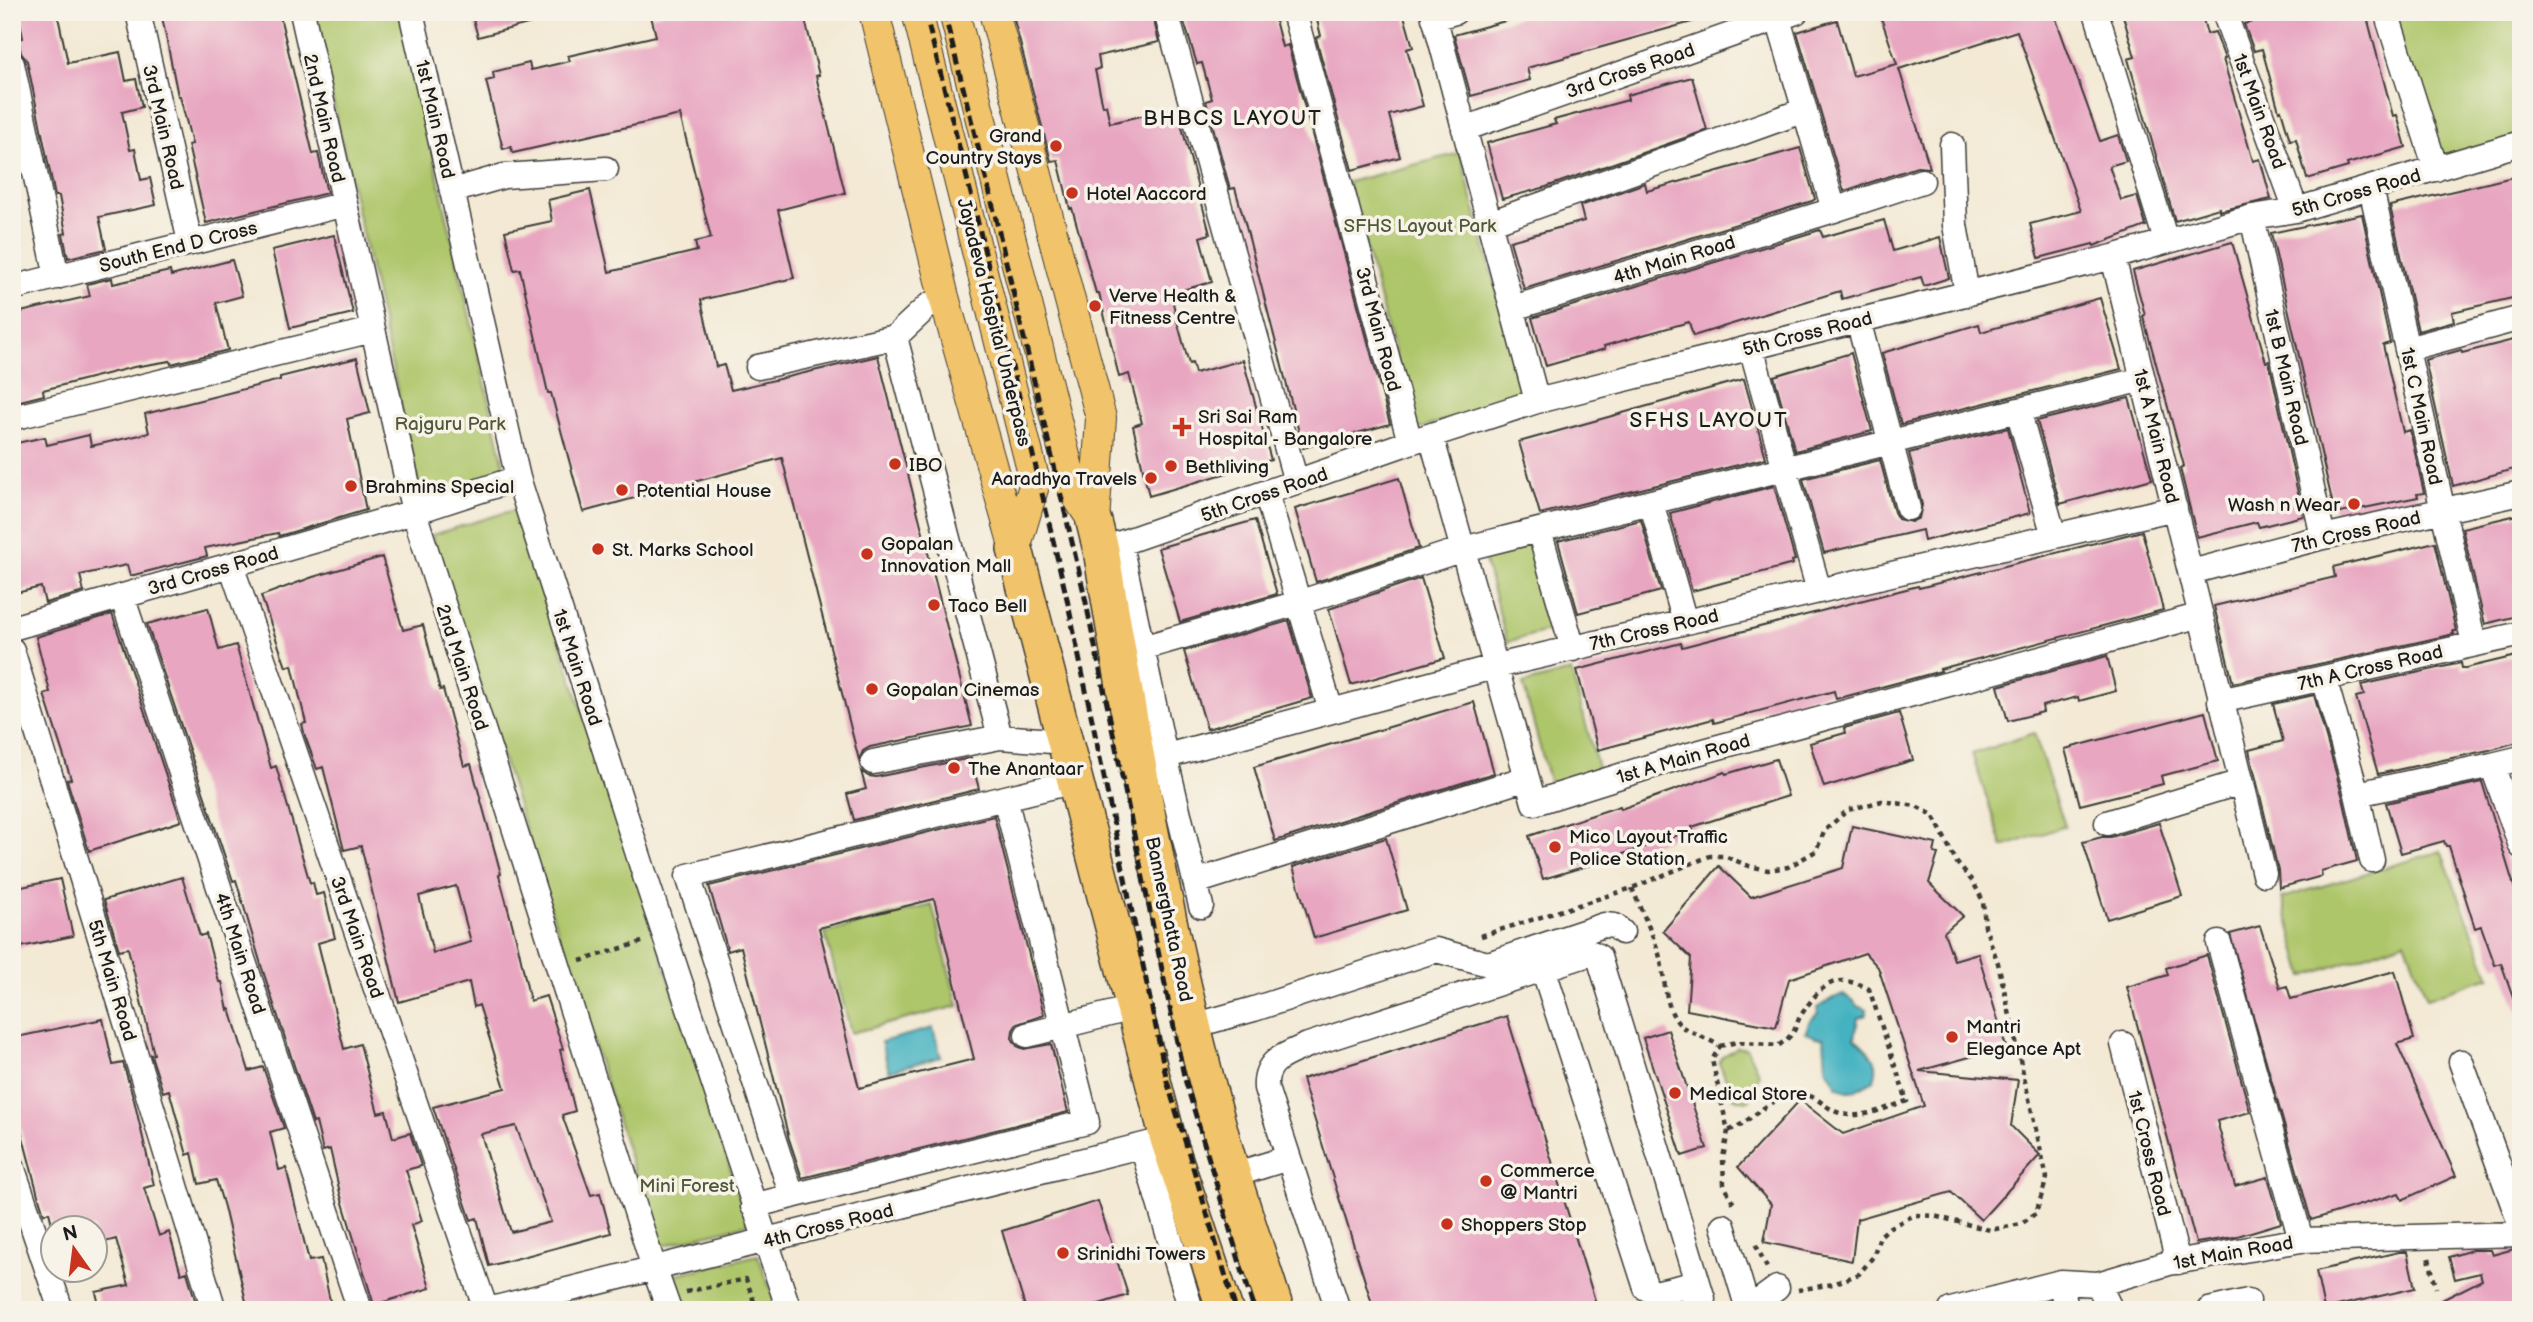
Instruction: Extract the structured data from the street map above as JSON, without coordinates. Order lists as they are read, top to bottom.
{
  "streets": {
    "highway": ["Bannerghatta Road"],
    "main road": ["Jayadeva Hospital Underpass"],
    "street": [
      "3rd Cross Road",
      "1st Main Road",
      "2nd Main Road",
      "3rd Main Road",
      "5th Cross Road",
      "South End D Cross",
      "4th Main Road",
      "1st B Main Road",
      "1st C Main Road",
      "1st A Main Road",
      "7th Cross Road",
      "7th A Cross Road",
      "5th Main Road",
      "1st Cross Road",
      "4th Cross Road"
    ]
  },
  "crossings": [
    ["3rd Cross Road", "1st Main Road"],
    ["3rd Cross Road", "2nd Main Road"],
    ["3rd Cross Road", "3rd Main Road"],
    ["3rd Cross Road", "4th Main Road"],
    ["1st Main Road", "5th Cross Road"],
    ["1st Main Road", "1st Cross Road"],
    ["1st Main Road", "4th Cross Road"],
    ["2nd Main Road", "South End D Cross"],
    ["2nd Main Road", "4th Cross Road"],
    ["3rd Main Road", "5th Cross Road"],
    ["3rd Main Road", "South End D Cross"],
    ["3rd Main Road", "1st A Main Road"],
    ["3rd Main Road", "4th Cross Road"],
    ["5th Cross Road", "Jayadeva Hospital Underpass"],
    ["5th Cross Road", "1st B Main Road"],
    ["5th Cross Road", "1st C Main Road"],
    ["5th Cross Road", "1st A Main Road"],
    ["5th Cross Road", "Bannerghatta Road"],
    ["Jayadeva Hospital Underpass", "Bannerghatta Road"],
    ["1st B Main Road", "7th Cross Road"],
    ["1st C Main Road", "7th Cross Road"],
    ["1st C Main Road", "7th A Cross Road"],
    ["1st A Main Road", "7th Cross Road"],
    ["1st A Main Road", "7th A Cross Road"],
    ["7th Cross Road", "Bannerghatta Road"]
  ],
  "districts": ["BHBCS LAYOUT", "SFHS LAYOUT"],
  "parks": ["SFHS Layout Park", "Rajguru Park", "Mini Forest"],
  "places": {
    "other": [
      "Grand Country Stays",
      "Hotel Aaccord",
      "Verve Health & Fitness Centre",
      "IBO",
      "Bethliving",
      "Aaradhya Travels",
      "Brahmins Special",
      "Potential House",
      "Wash n Wear",
      "St. Marks School",
      "Gopalan Innovation Mall",
      "Taco Bell",
      "Gopalan Cinemas",
      "The Anantaar",
      "Mico Layout Traffic Police Station",
      "Mantri Elegance Apt",
      "Medical Store",
      "Commerce @ Mantri",
      "Shoppers Stop",
      "Srinidhi Towers"
    ],
    "health": ["Sri Sai Ram Hospital - Bangalore"]
  },
  "north": "top"
}
